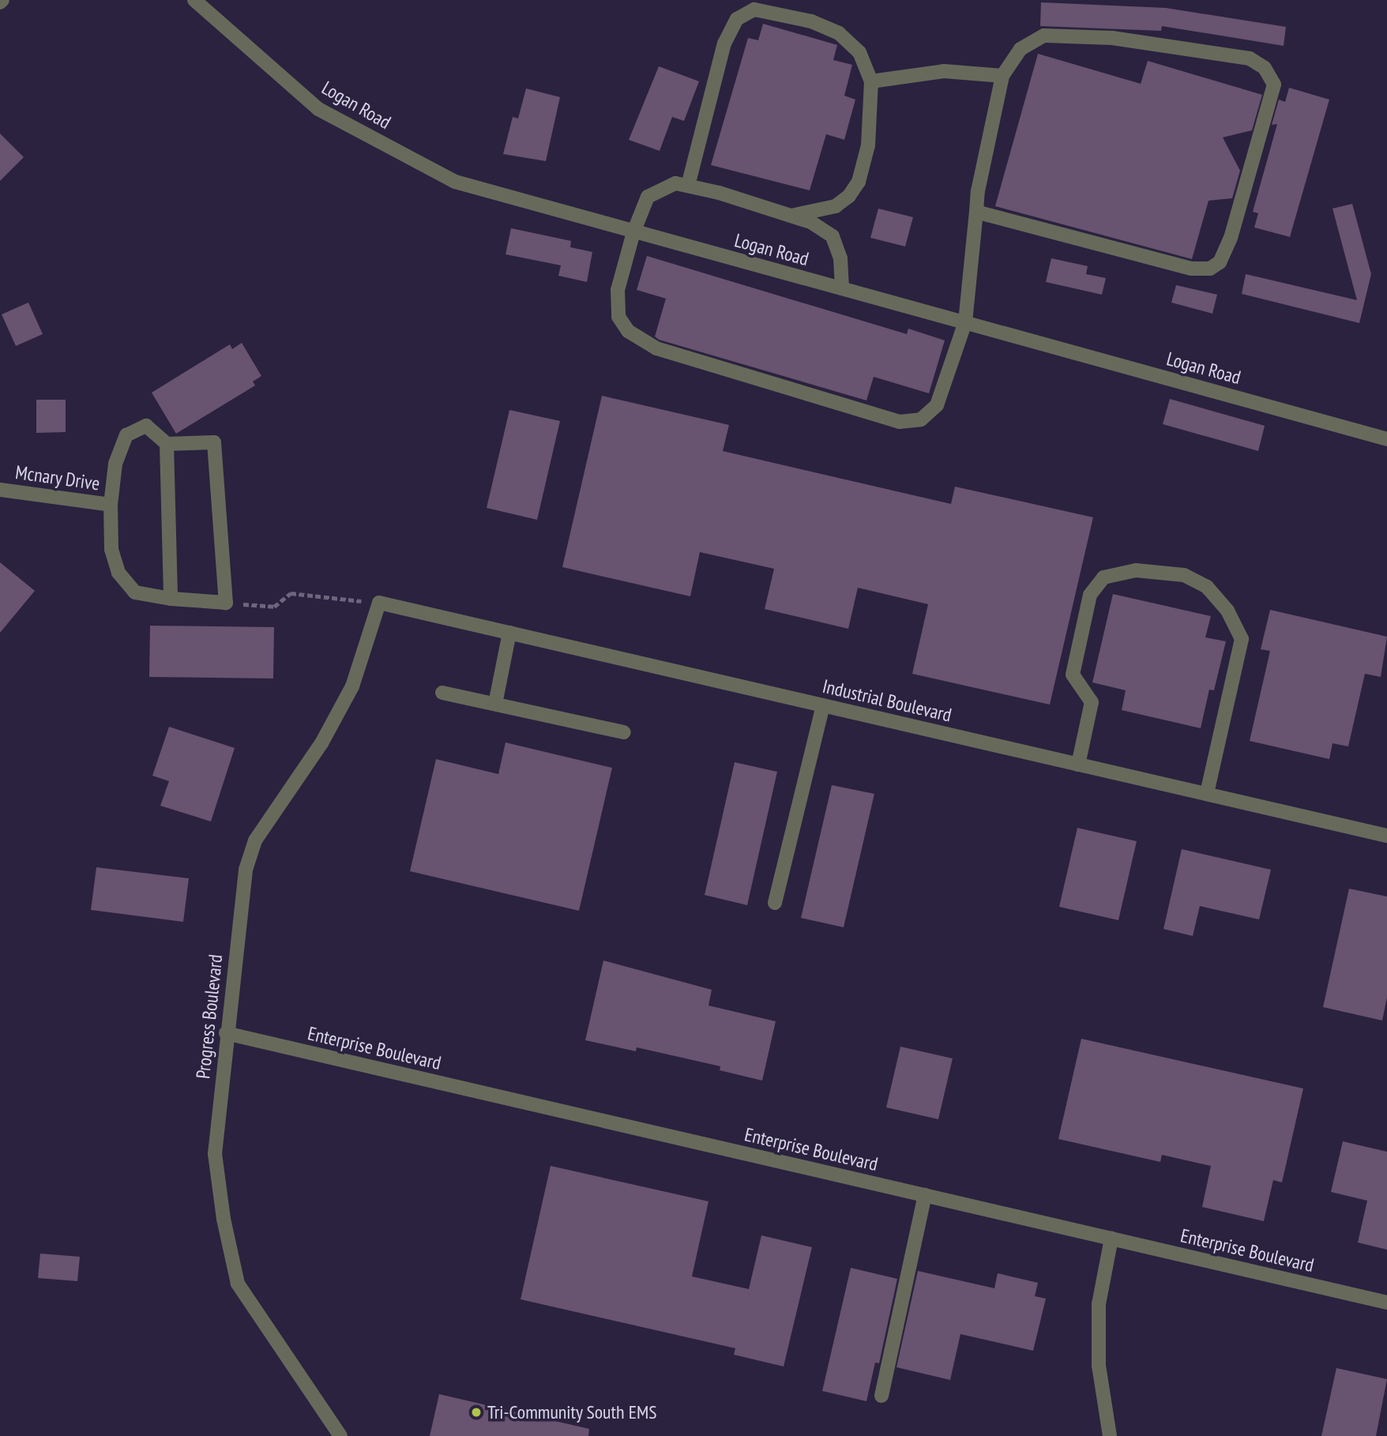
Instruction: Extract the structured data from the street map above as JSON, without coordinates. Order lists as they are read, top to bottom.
{
  "streets": {
    "street": [
      "Logan Road",
      "Mcnary Drive",
      "Industrial Boulevard",
      "Progress Boulevard",
      "Enterprise Boulevard"
    ]
  },
  "crossings": [
    ["Industrial Boulevard", "Progress Boulevard"],
    ["Progress Boulevard", "Enterprise Boulevard"]
  ],
  "places": ["Tri-Community South EMS"]
}
